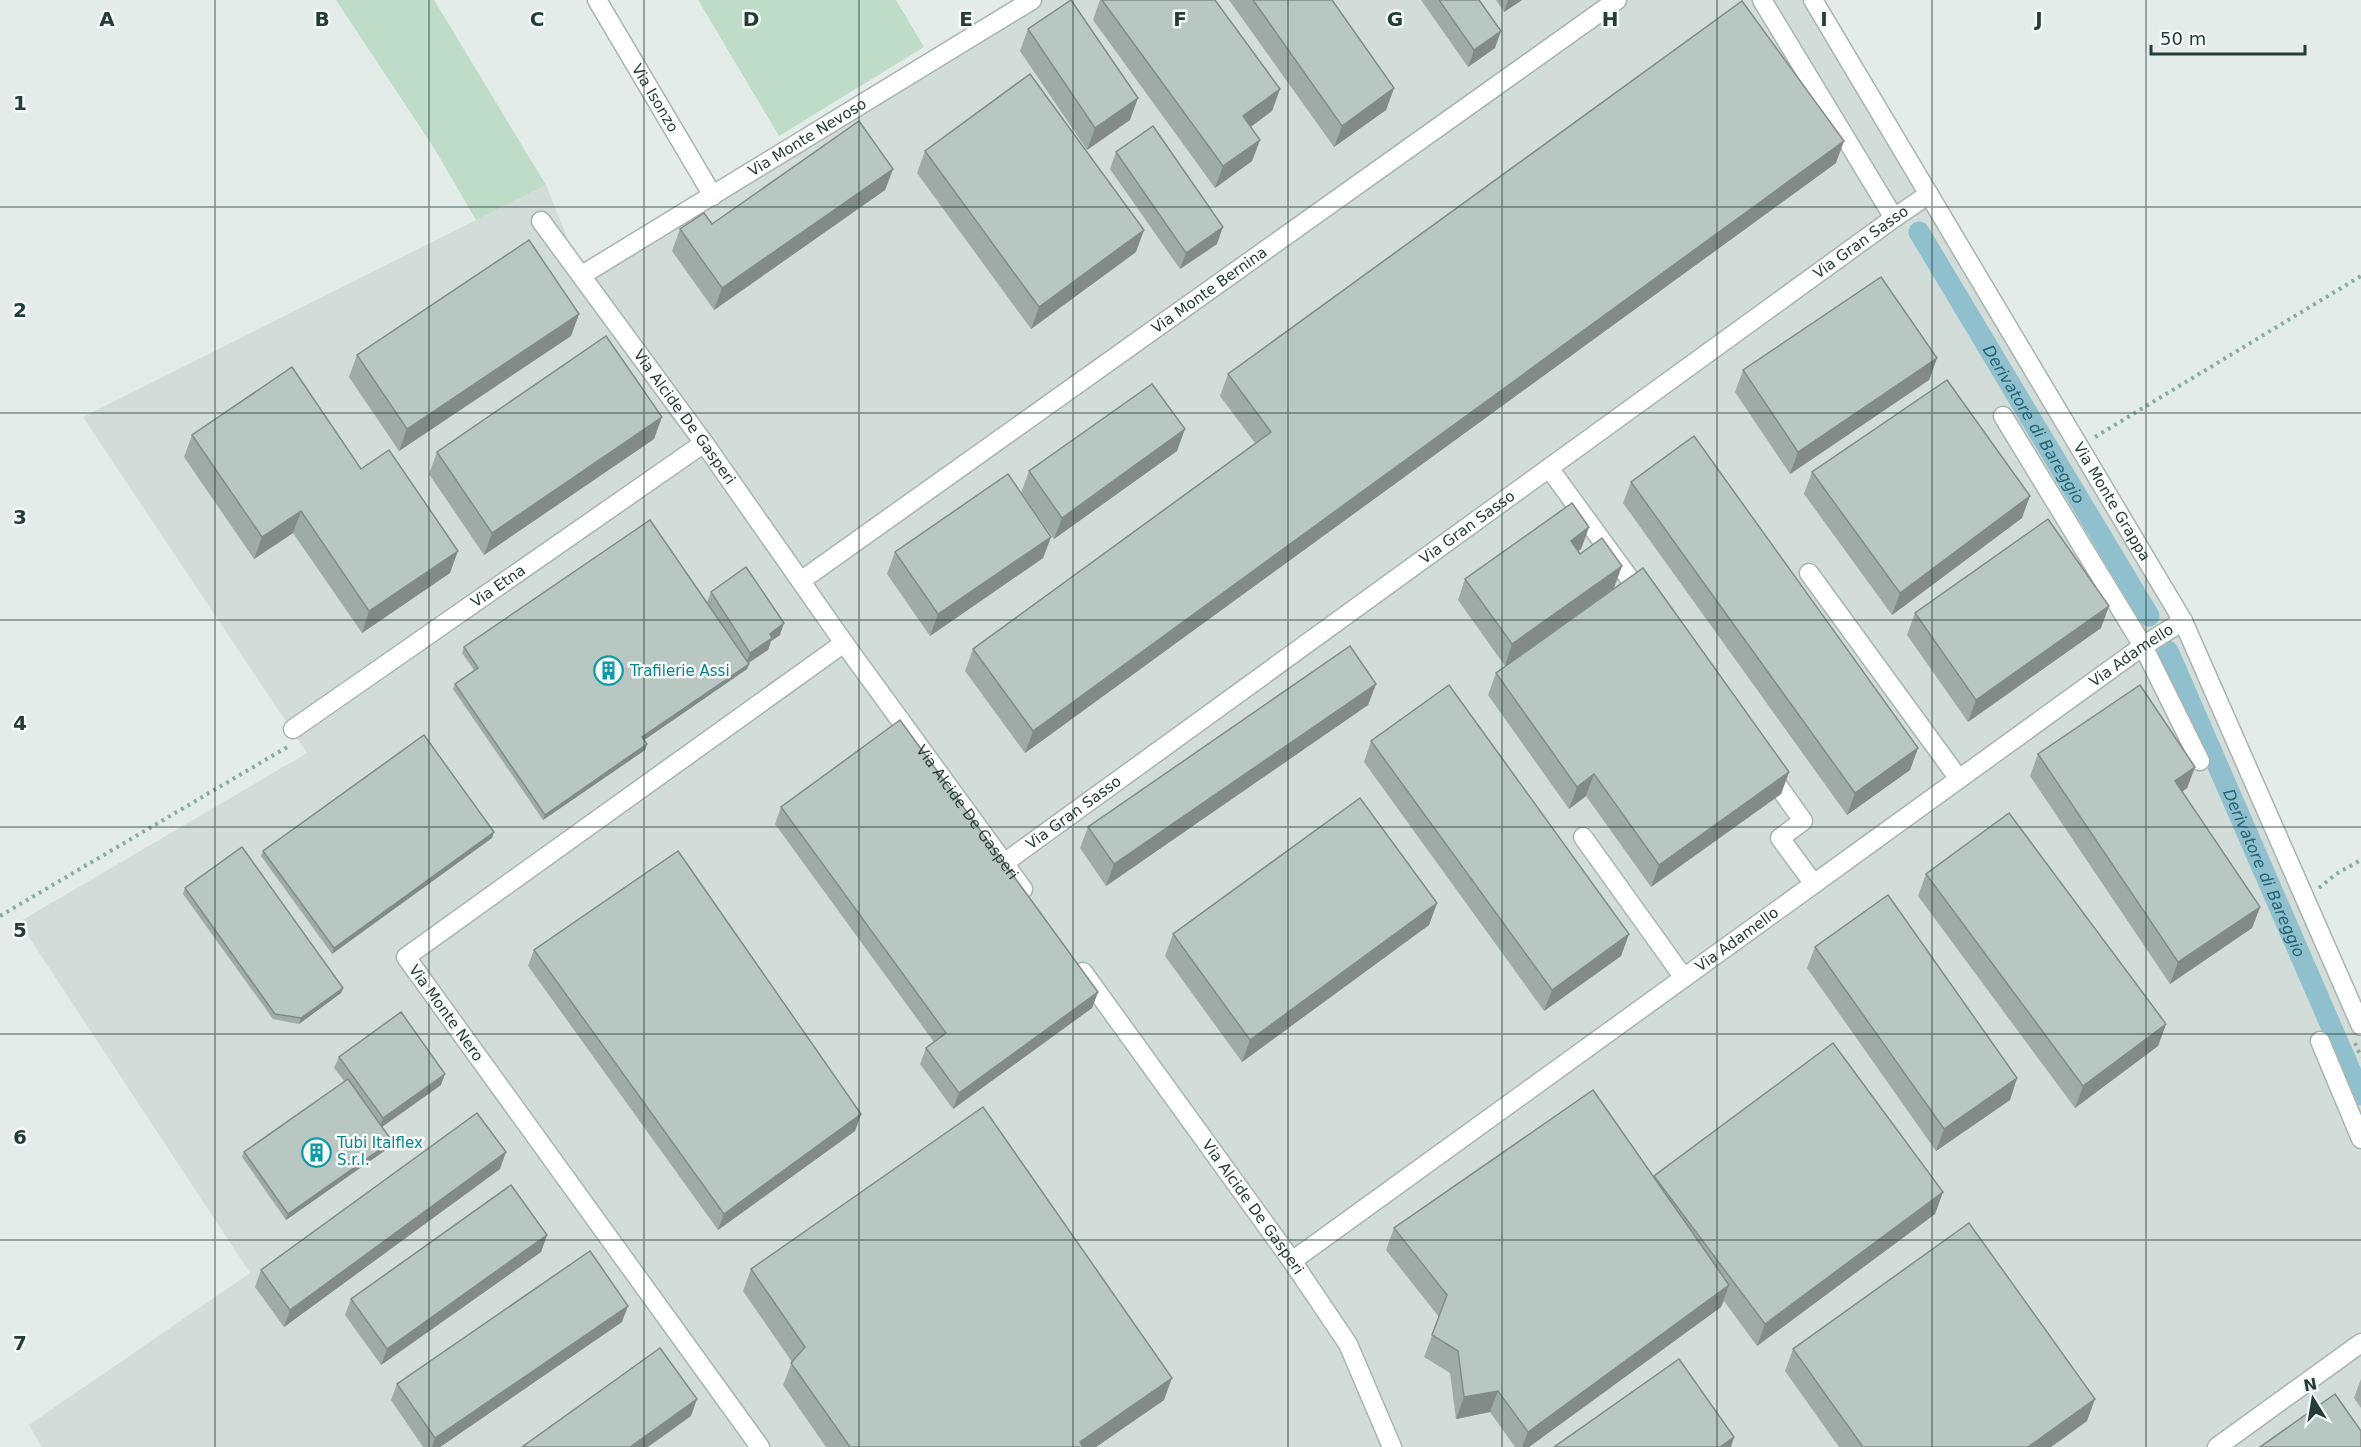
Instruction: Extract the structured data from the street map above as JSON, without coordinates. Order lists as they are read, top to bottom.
{
  "streets": {
    "street": [
      "Via Isonzo",
      "Via Monte Nevoso",
      "Via Gran Sasso",
      "Via Monte Bernina",
      "Via Alcide De Gasperi",
      "Via Monte Grappa",
      "Via Etna",
      "Via Adamello",
      "Via Monte Nero"
    ]
  },
  "crossings": [
    ["Via Isonzo", "Via Monte Nevoso"],
    ["Via Monte Nevoso", "Via Alcide De Gasperi"],
    ["Via Gran Sasso", "Via Alcide De Gasperi"],
    ["Via Gran Sasso", "Via Monte Grappa"],
    ["Via Monte Bernina", "Via Alcide De Gasperi"],
    ["Via Alcide De Gasperi", "Via Etna"],
    ["Via Alcide De Gasperi", "Via Adamello"],
    ["Via Alcide De Gasperi", "Via Monte Nero"],
    ["Via Monte Grappa", "Via Adamello"]
  ],
  "water": ["Derivatore di Bareggio"],
  "places": {
    "building": ["Trafilerie Assi", "Tubi Italflex S.r.l."]
  },
  "scale_bar": "50 m",
  "north": "top",
  "grid": {
    "columns": [
      "A",
      "B",
      "C",
      "D",
      "E",
      "F",
      "G",
      "H",
      "I",
      "J"
    ],
    "rows": [
      "1",
      "2",
      "3",
      "4",
      "5",
      "6",
      "7"
    ]
  }
}
